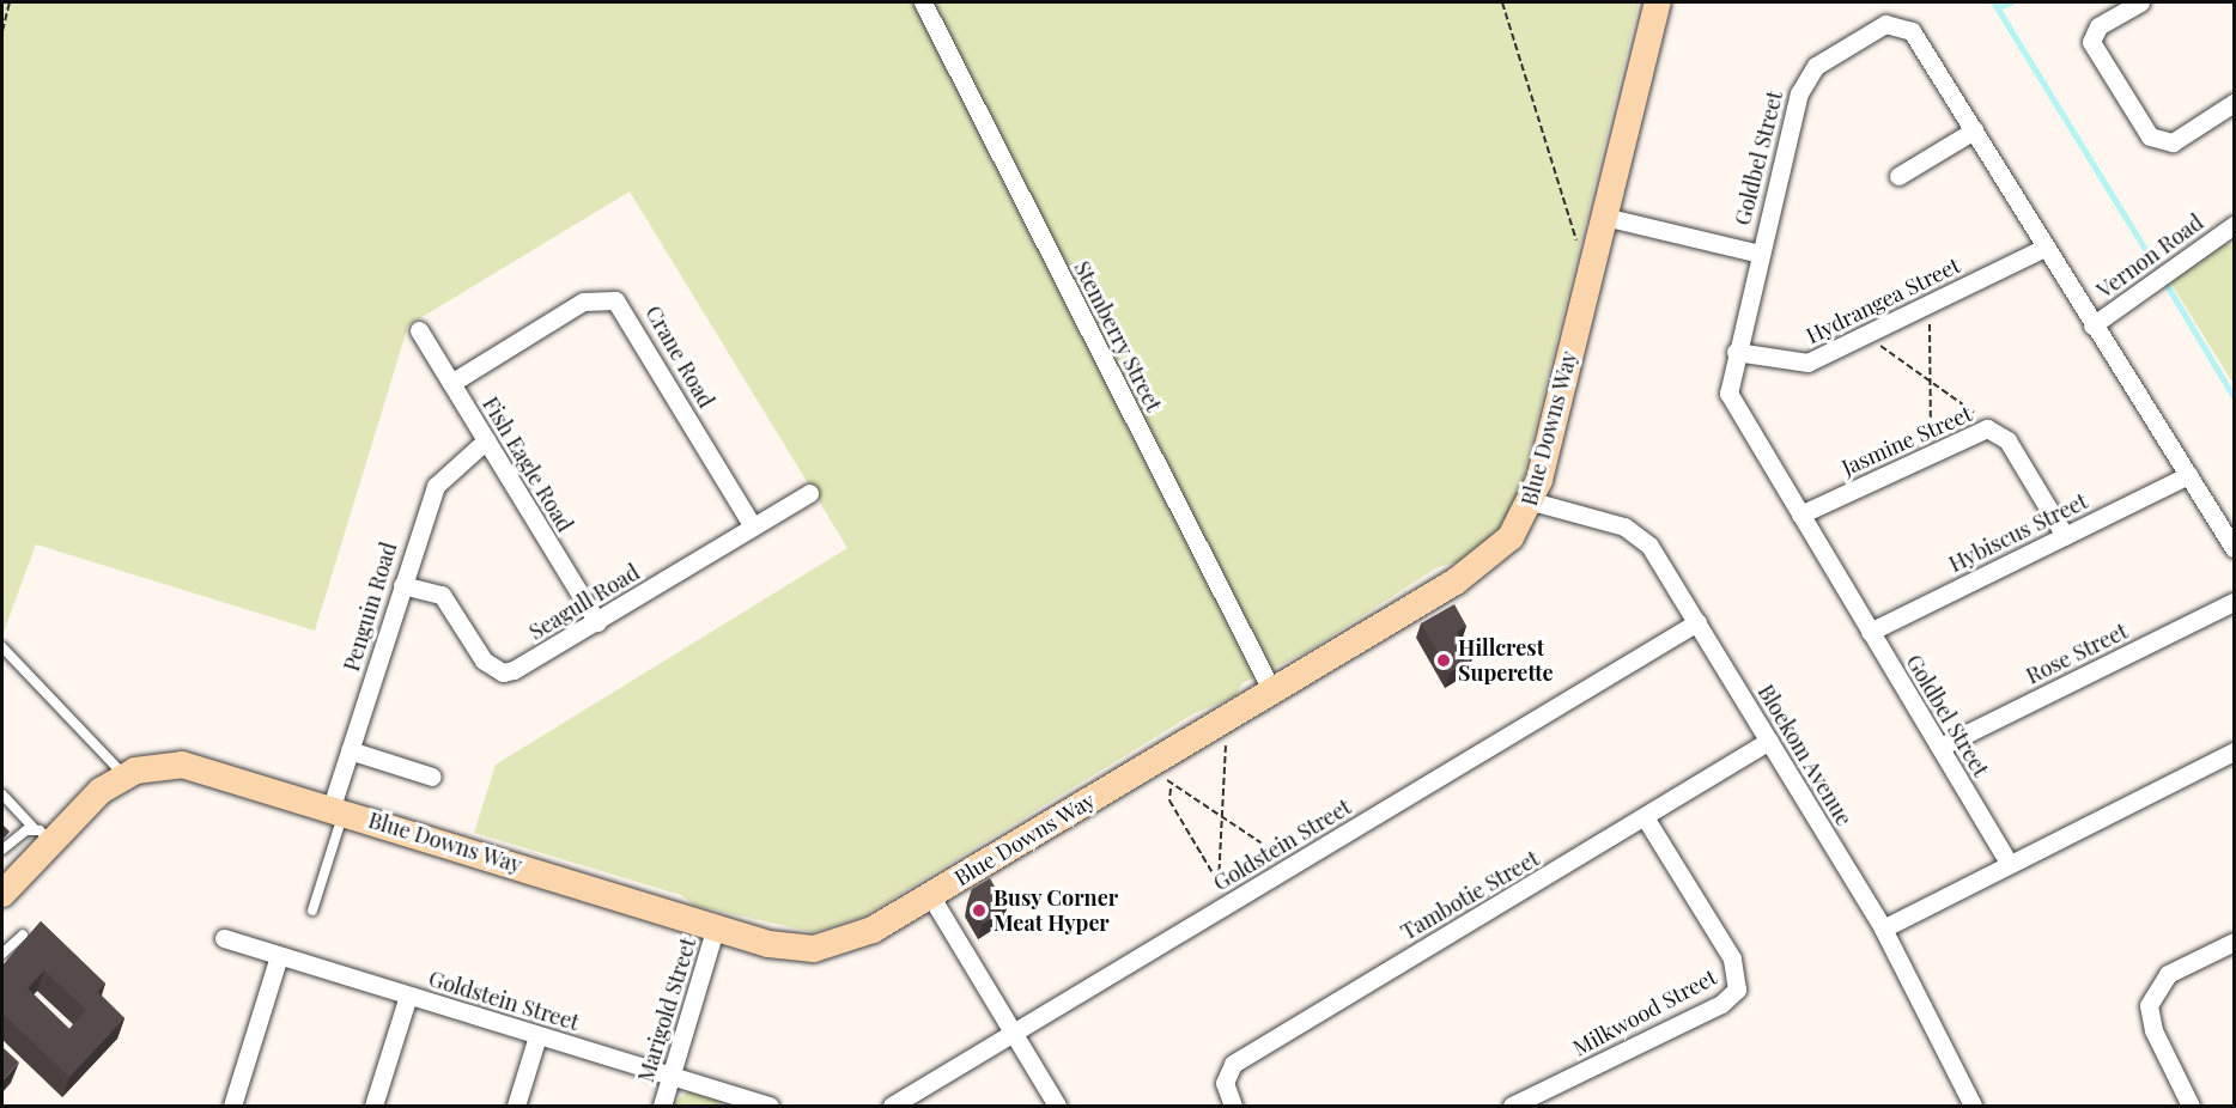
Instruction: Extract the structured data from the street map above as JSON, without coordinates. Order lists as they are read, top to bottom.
{
  "streets": {
    "street": [
      "Goldbel Street",
      "Vernon Road",
      "Hydrangea Street",
      "Stemberry Street",
      "Crane Road",
      "Blue Downs Way",
      "Jasmine Street",
      "Fish Eagle Road",
      "Hybiscus Street",
      "Seagull Road",
      "Penguin Road",
      "Rose Street",
      "Bloekom Avenue",
      "Goldstein Street",
      "Tambotie Street",
      "Marigold Street",
      "Milkwood Street"
    ]
  },
  "crossings": [
    ["Goldbel Street", "Vernon Road"],
    ["Goldbel Street", "Hydrangea Street"],
    ["Goldbel Street", "Jasmine Street"],
    ["Goldbel Street", "Hybiscus Street"],
    ["Goldbel Street", "Rose Street"],
    ["Stemberry Street", "Blue Downs Way"],
    ["Crane Road", "Fish Eagle Road"],
    ["Crane Road", "Seagull Road"],
    ["Blue Downs Way", "Penguin Road"],
    ["Blue Downs Way", "Bloekom Avenue"],
    ["Blue Downs Way", "Marigold Street"],
    ["Jasmine Street", "Hybiscus Street"],
    ["Fish Eagle Road", "Seagull Road"],
    ["Fish Eagle Road", "Penguin Road"],
    ["Seagull Road", "Penguin Road"],
    ["Bloekom Avenue", "Goldstein Street"],
    ["Bloekom Avenue", "Tambotie Street"],
    ["Goldstein Street", "Marigold Street"],
    ["Tambotie Street", "Milkwood Street"]
  ],
  "places": ["Hillcrest Superette", "Busy Corner Meat Hyper"]
}
